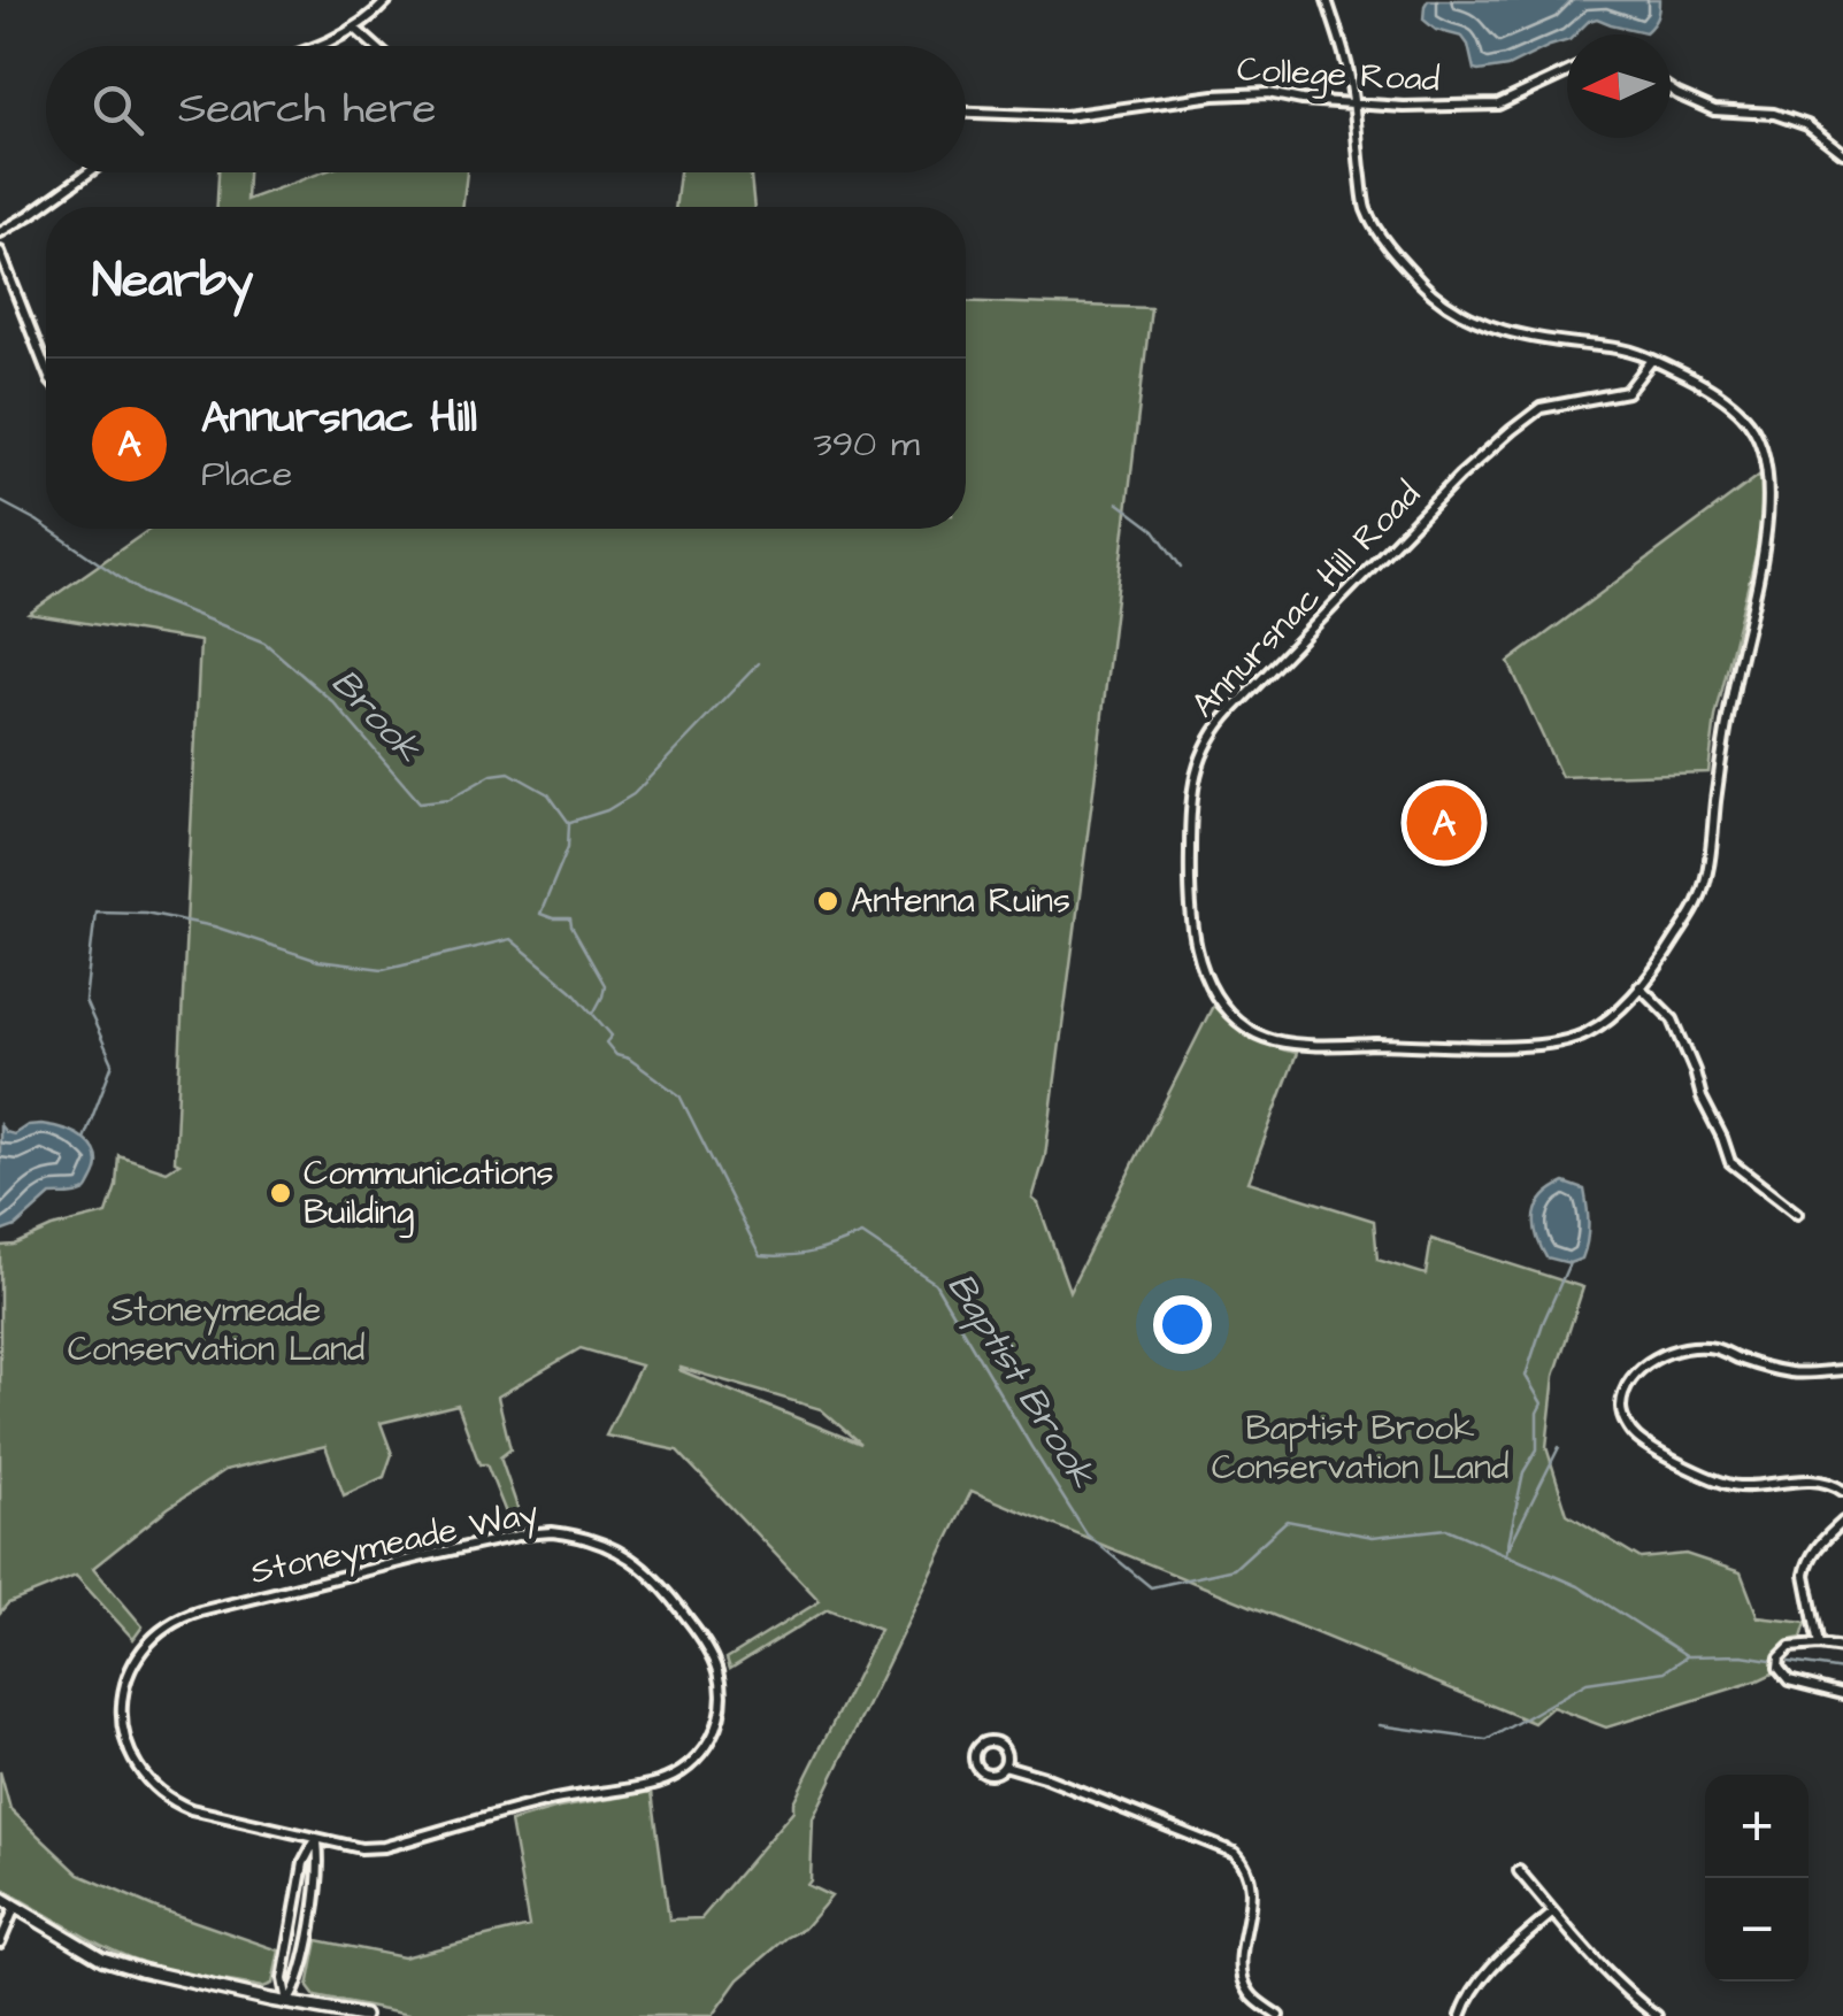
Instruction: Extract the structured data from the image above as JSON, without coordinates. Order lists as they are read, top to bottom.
{
  "streets": {
    "street": ["College Road", "Annursnac Hill Road", "Stoneymeade Way"]
  },
  "crossings": [
    ["College Road", "Annursnac Hill Road"]
  ],
  "water": ["Brook", "Baptist Brook"],
  "parks": ["Stoneymeade Conservation Land", "Baptist Brook Conservation Land"],
  "places": ["Antenna Ruins", "Communications Building"],
  "north": "left",
  "page": {
    "search": "Search here",
    "heading": "Nearby",
    "list": [
      {
        "mark": "A",
        "name": "Annursnac Hill",
        "note": "Place",
        "value": "390 m"
      }
    ],
    "pins": "A",
    "map_buttons": ["+", "−"]
  }
}
